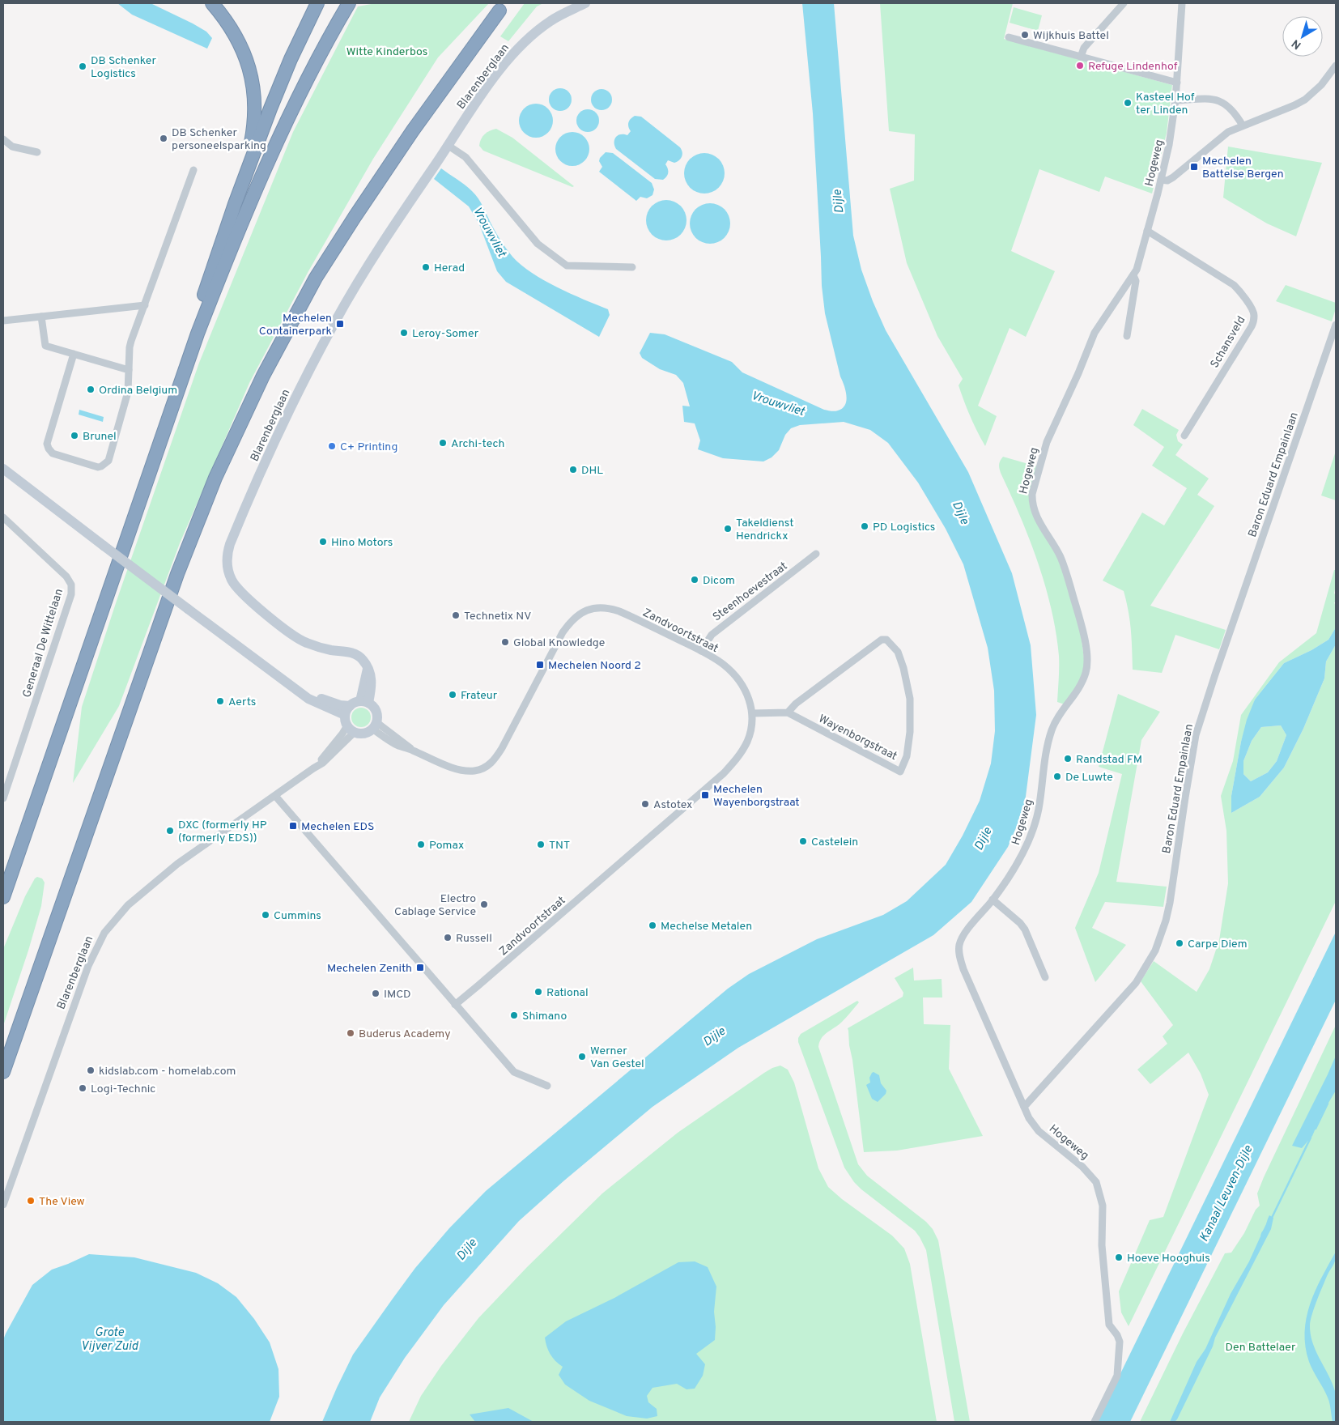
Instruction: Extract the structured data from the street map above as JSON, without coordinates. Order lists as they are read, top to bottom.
{
  "streets": {
    "street": [
      "Blarenberglaan",
      "Hogeweg",
      "Schansveld",
      "Baron Eduard Empainlaan",
      "Steenhoevestraat",
      "Zandvoortstraat",
      "Generaal De Wittelaan",
      "Wayenborgstraat"
    ]
  },
  "crossings": [
    ["Blarenberglaan", "Zandvoortstraat"],
    ["Hogeweg", "Schansveld"],
    ["Hogeweg", "Baron Eduard Empainlaan"],
    ["Steenhoevestraat", "Zandvoortstraat"],
    ["Zandvoortstraat", "Wayenborgstraat"]
  ],
  "water": [
    "Dijle",
    "Vrouwvliet",
    "Kanaal Leuven-Dijle",
    "Grote Vijver Zuid"
  ],
  "parks": ["Witte Kinderbos", "Den Battelaer"],
  "places": {
    "other": [
      "Wijkhuis Battel",
      "Refuge Lindenhof",
      "DB Schenker Logistics",
      "Kasteel Hof ter Linden",
      "DB Schenker personeelsparking",
      "Herad",
      "Leroy-Somer",
      "Ordina Belgium",
      "Brunel",
      "Archi-tech",
      "C+ Printing",
      "DHL",
      "PD Logistics",
      "Takeldienst Hendrickx",
      "Hino Motors",
      "Dicom",
      "Technetix NV",
      "Global Knowledge",
      "Frateur",
      "Aerts",
      "Randstad FM",
      "De Luwte",
      "Astotex",
      "DXC (formerly HP (formerly EDS))",
      "Castelein",
      "Pomax",
      "TNT",
      "Electro Cablage Service",
      "Cummins",
      "Mechelse Metalen",
      "Russell",
      "Carpe Diem",
      "Rational",
      "IMCD",
      "Shimano",
      "Buderus Academy",
      "Werner Van Gestel",
      "kidslab.com - homelab.com",
      "Logi-Technic",
      "The View",
      "Hoeve Hooghuis"
    ],
    "transit": [
      "Mechelen Battelse Bergen",
      "Mechelen Containerpark",
      "Mechelen Noord 2",
      "Mechelen Wayenborgstraat",
      "Mechelen EDS",
      "Mechelen Zenith"
    ]
  },
  "north": "bottom left"
}
